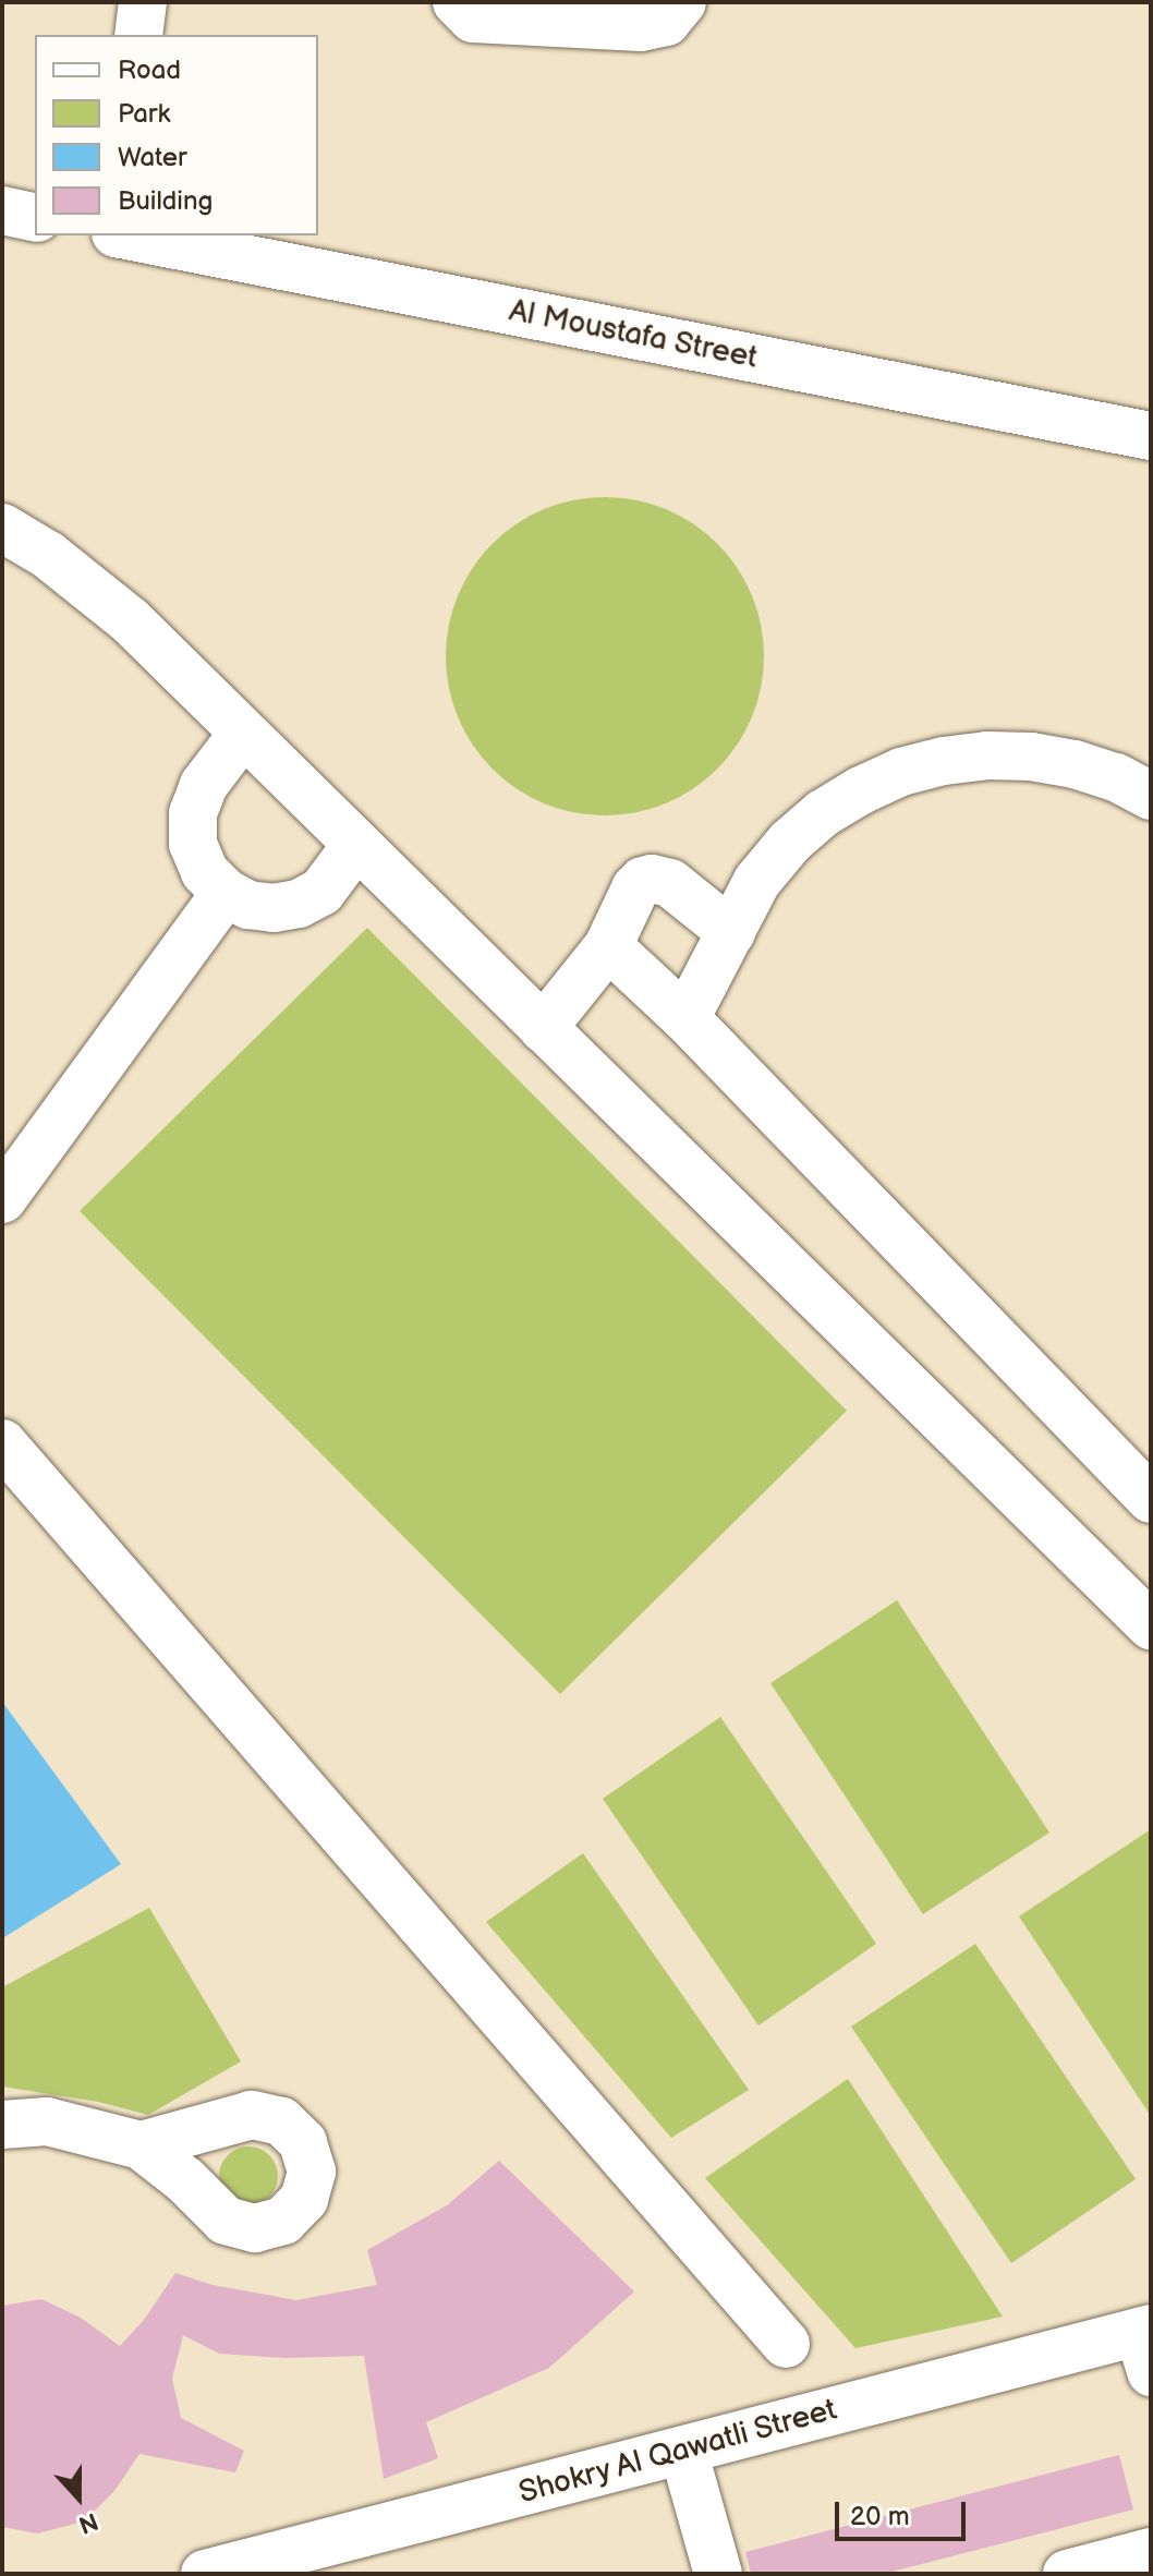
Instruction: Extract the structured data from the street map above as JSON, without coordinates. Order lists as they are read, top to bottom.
{
  "streets": {
    "street": ["Al Moustafa Street", "Shokry Al Qawatli Street"]
  },
  "legend": [
    "Road",
    "Park",
    "Water",
    "Building"
  ],
  "scale_bar": "20 m",
  "north": "bottom"
}
